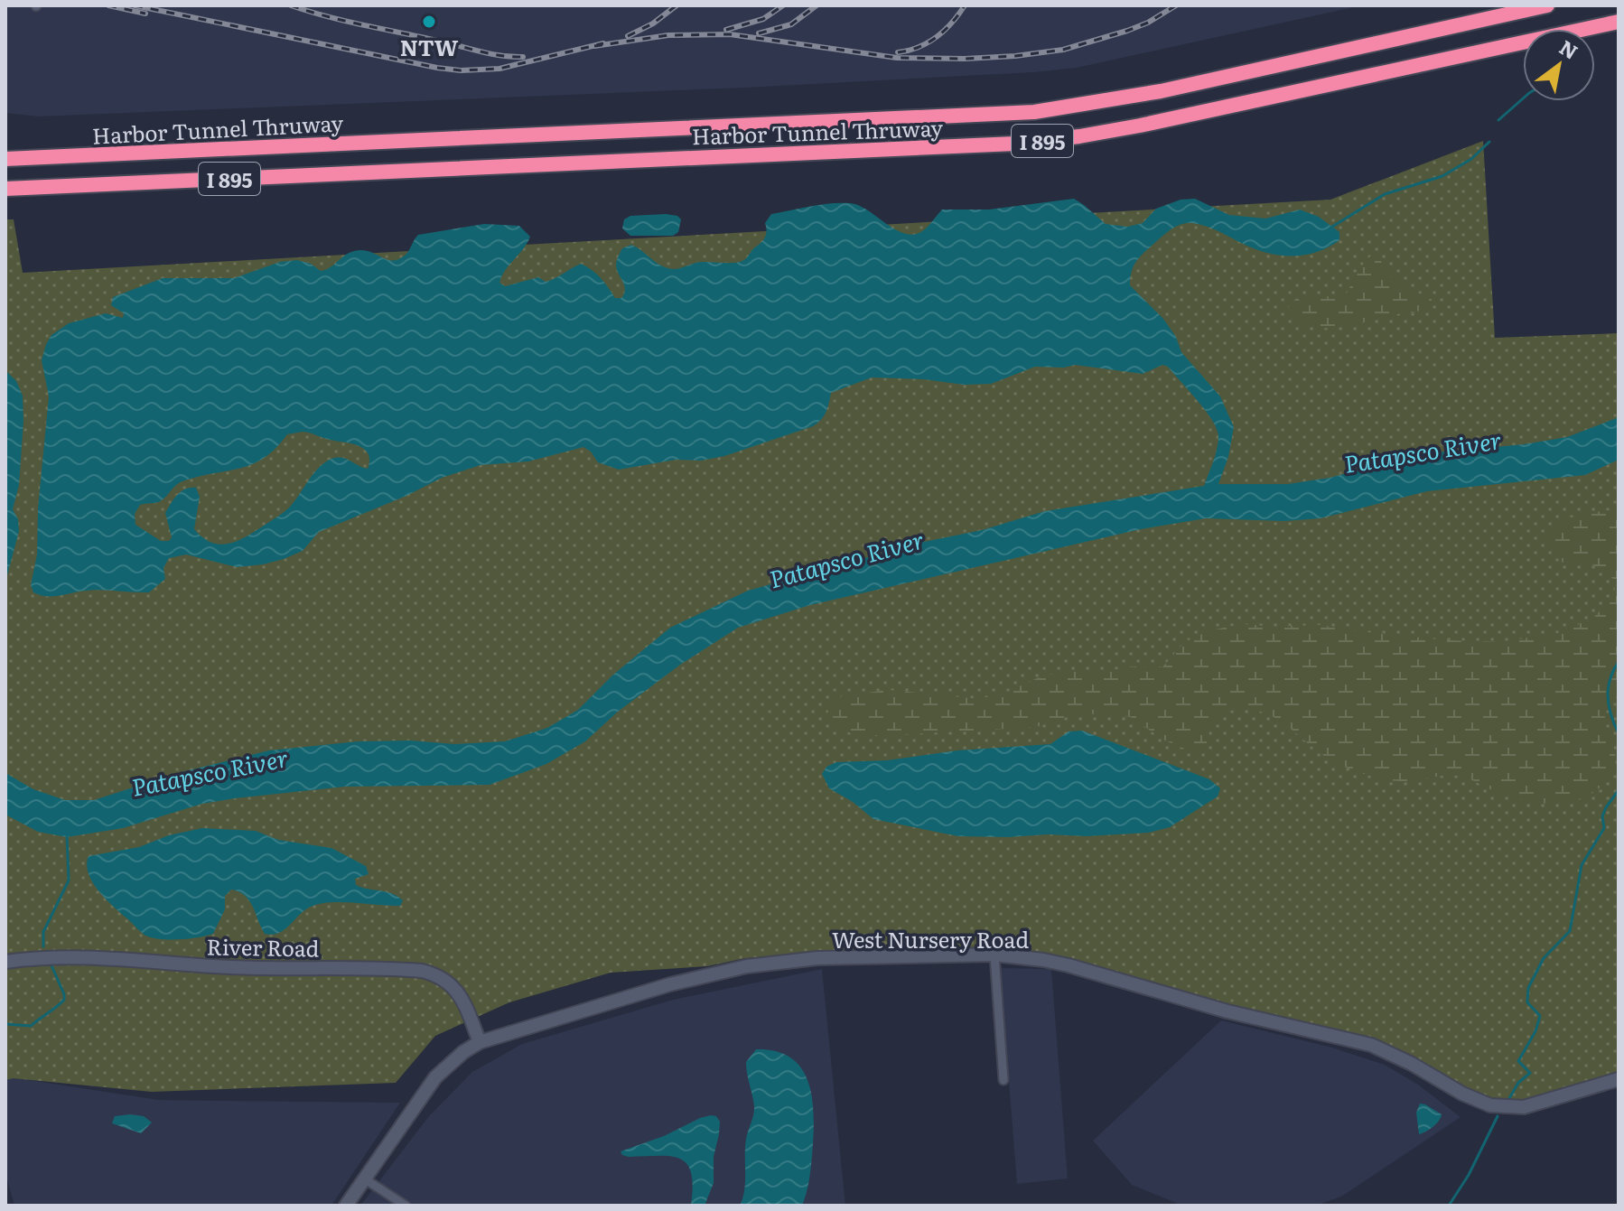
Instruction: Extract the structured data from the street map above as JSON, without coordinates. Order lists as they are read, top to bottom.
{
  "streets": {
    "highway": ["Harbor Tunnel Thruway", "I 895"],
    "main road": ["West Nursery Road", "River Road"]
  },
  "crossings": [
    ["West Nursery Road", "River Road"]
  ],
  "water": ["Patapsco River"],
  "places": ["NTW"],
  "north": "top right"
}
